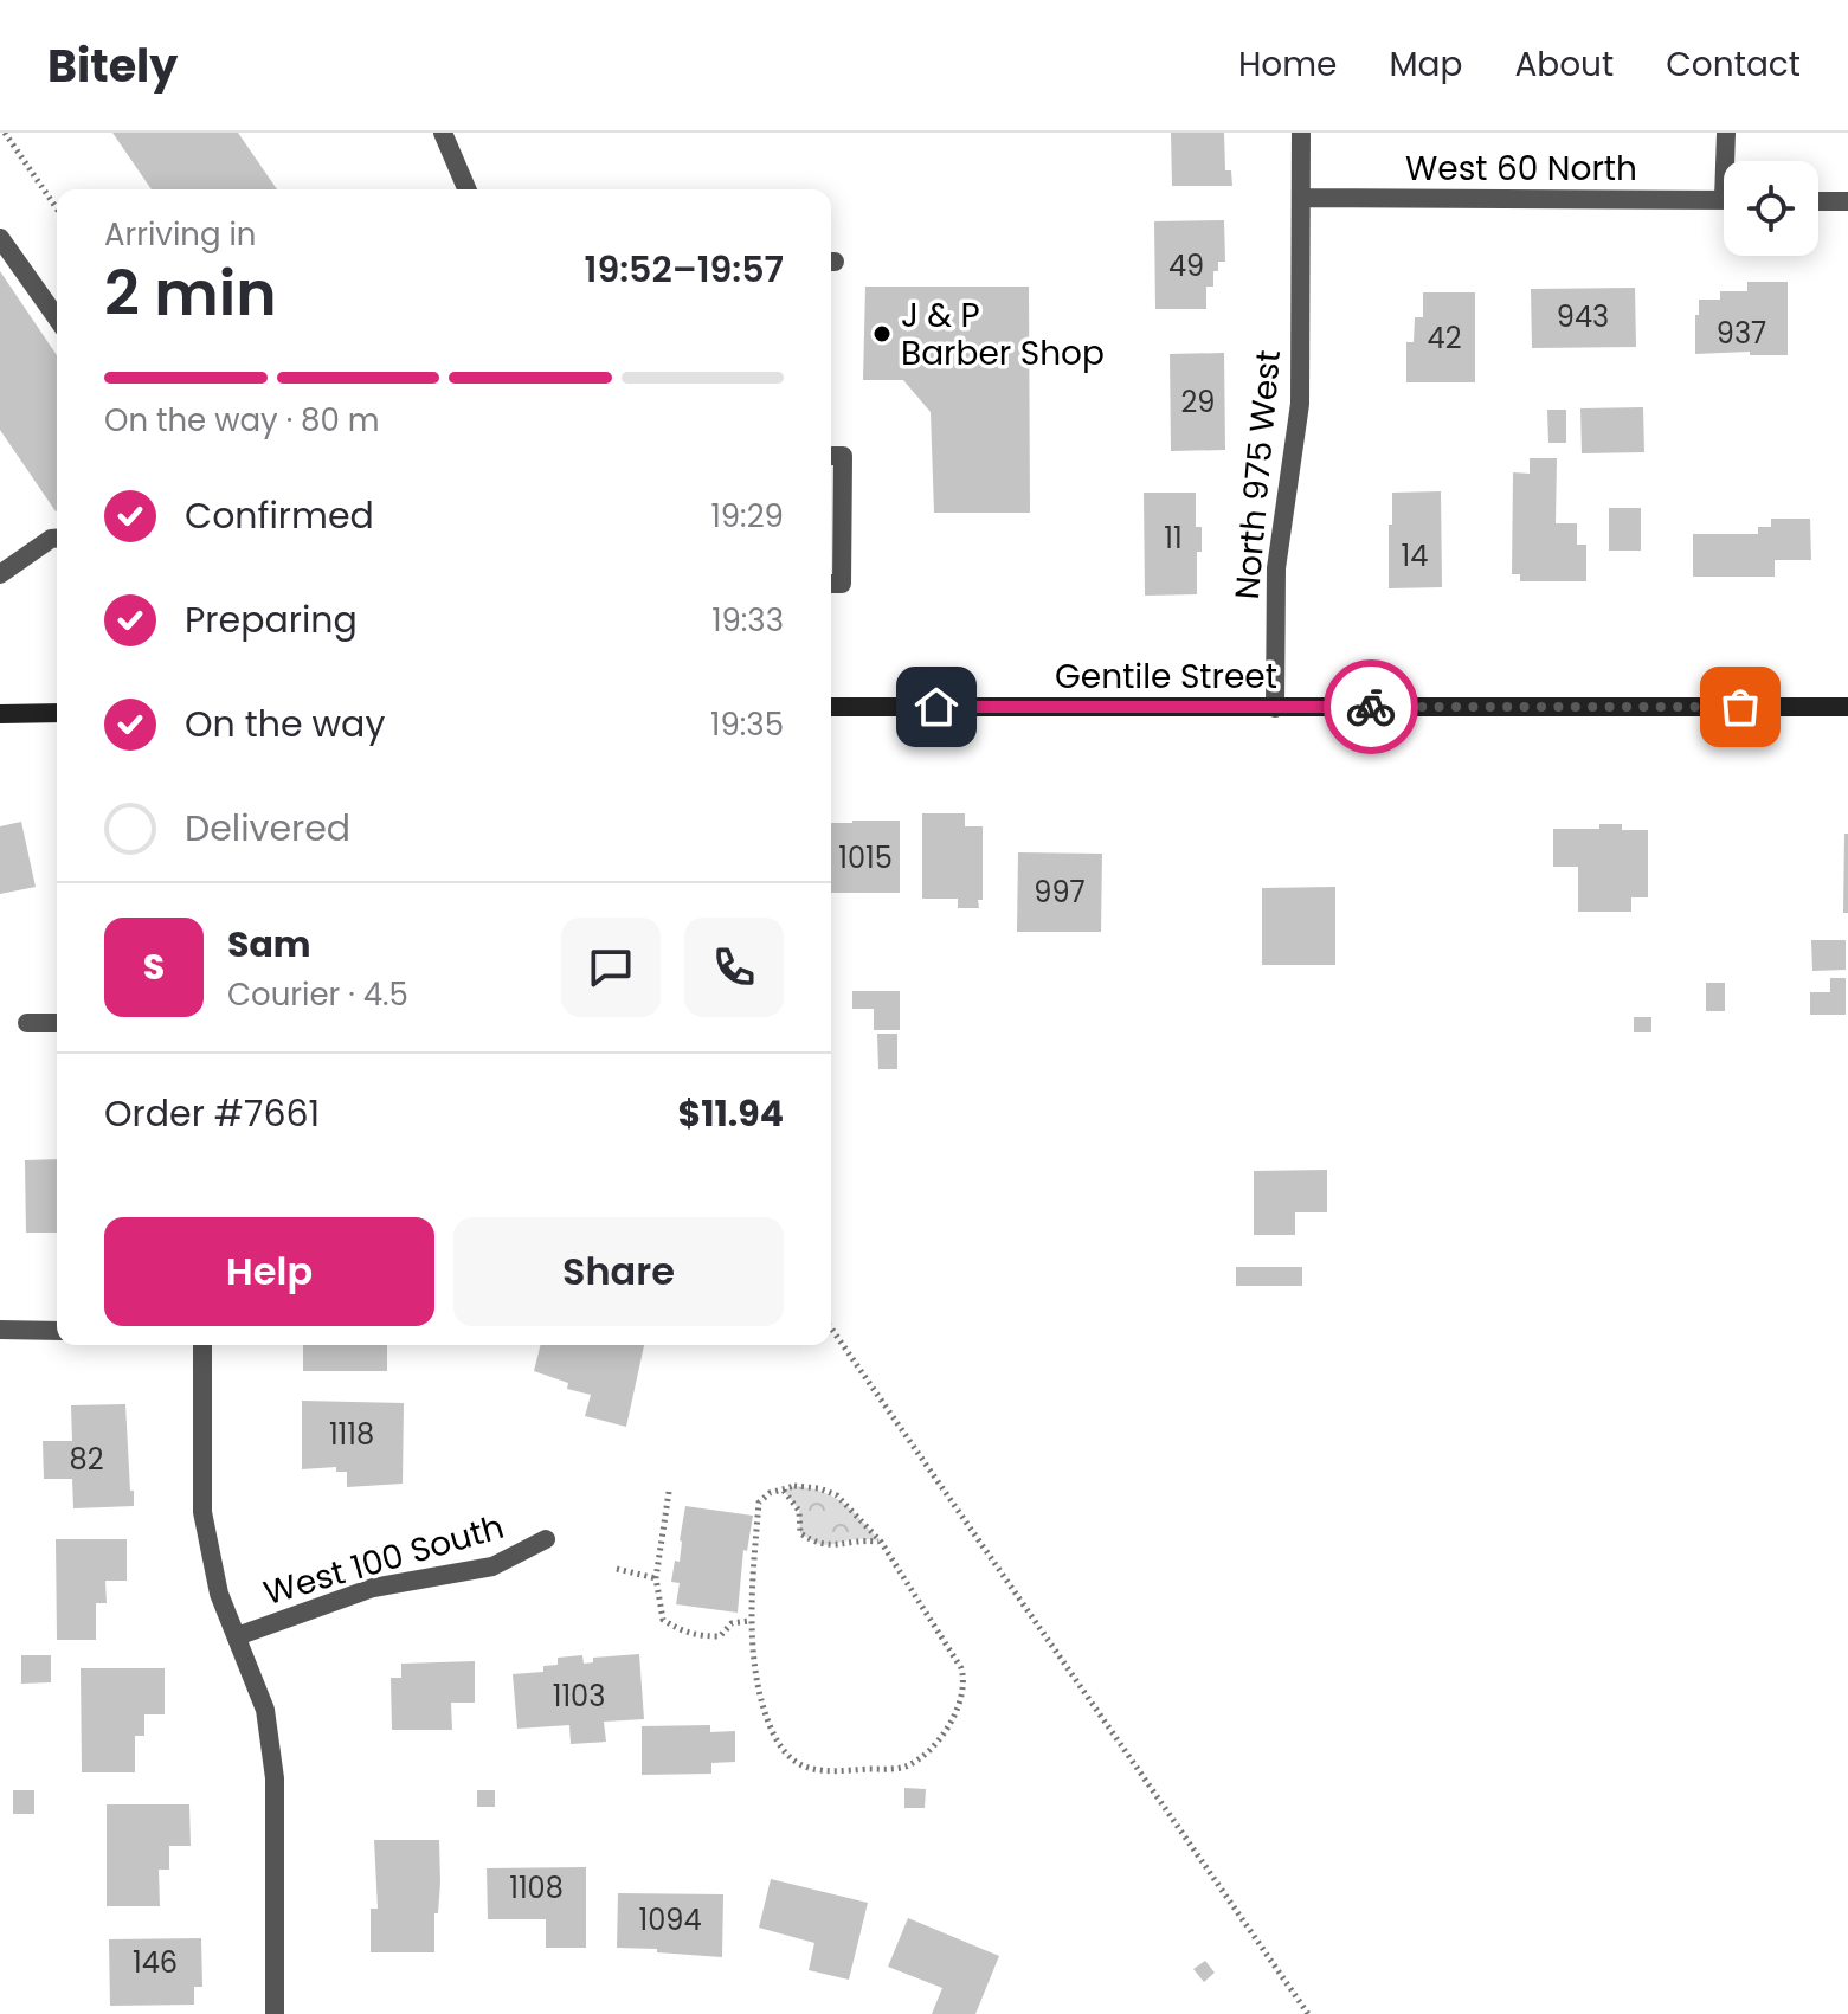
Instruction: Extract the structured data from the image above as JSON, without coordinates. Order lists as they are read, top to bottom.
{
  "streets": {
    "main road": ["Gentile Street"],
    "street": ["West 60 North", "North 975 West", "West 100 South"]
  },
  "crossings": [
    ["West 60 North", "North 975 West"],
    ["North 975 West", "Gentile Street"]
  ],
  "places": ["J & P Barber Shop"],
  "house_numbers": [
    "49",
    "943",
    "937",
    "42",
    "29",
    "11",
    "14",
    "1015",
    "997",
    "1118",
    "82",
    "1103",
    "1108",
    "1094",
    "146"
  ],
  "page": {
    "header": "Bitely",
    "nav": [
      "Home",
      "Map",
      "About",
      "Contact"
    ],
    "heading": ["2 min", "Arriving in", "19:52–19:57"],
    "panel": [
      "Sam",
      "Courier · 4.5",
      "Order #7661",
      "$11.94"
    ],
    "bar": "On the way · 80 m",
    "list": [
      ["Confirmed", "19:29"],
      ["Preparing", "19:33"],
      ["On the way", "19:35"],
      "Delivered"
    ],
    "round": "S",
    "buttons": ["Help", "Share"]
  }
}
